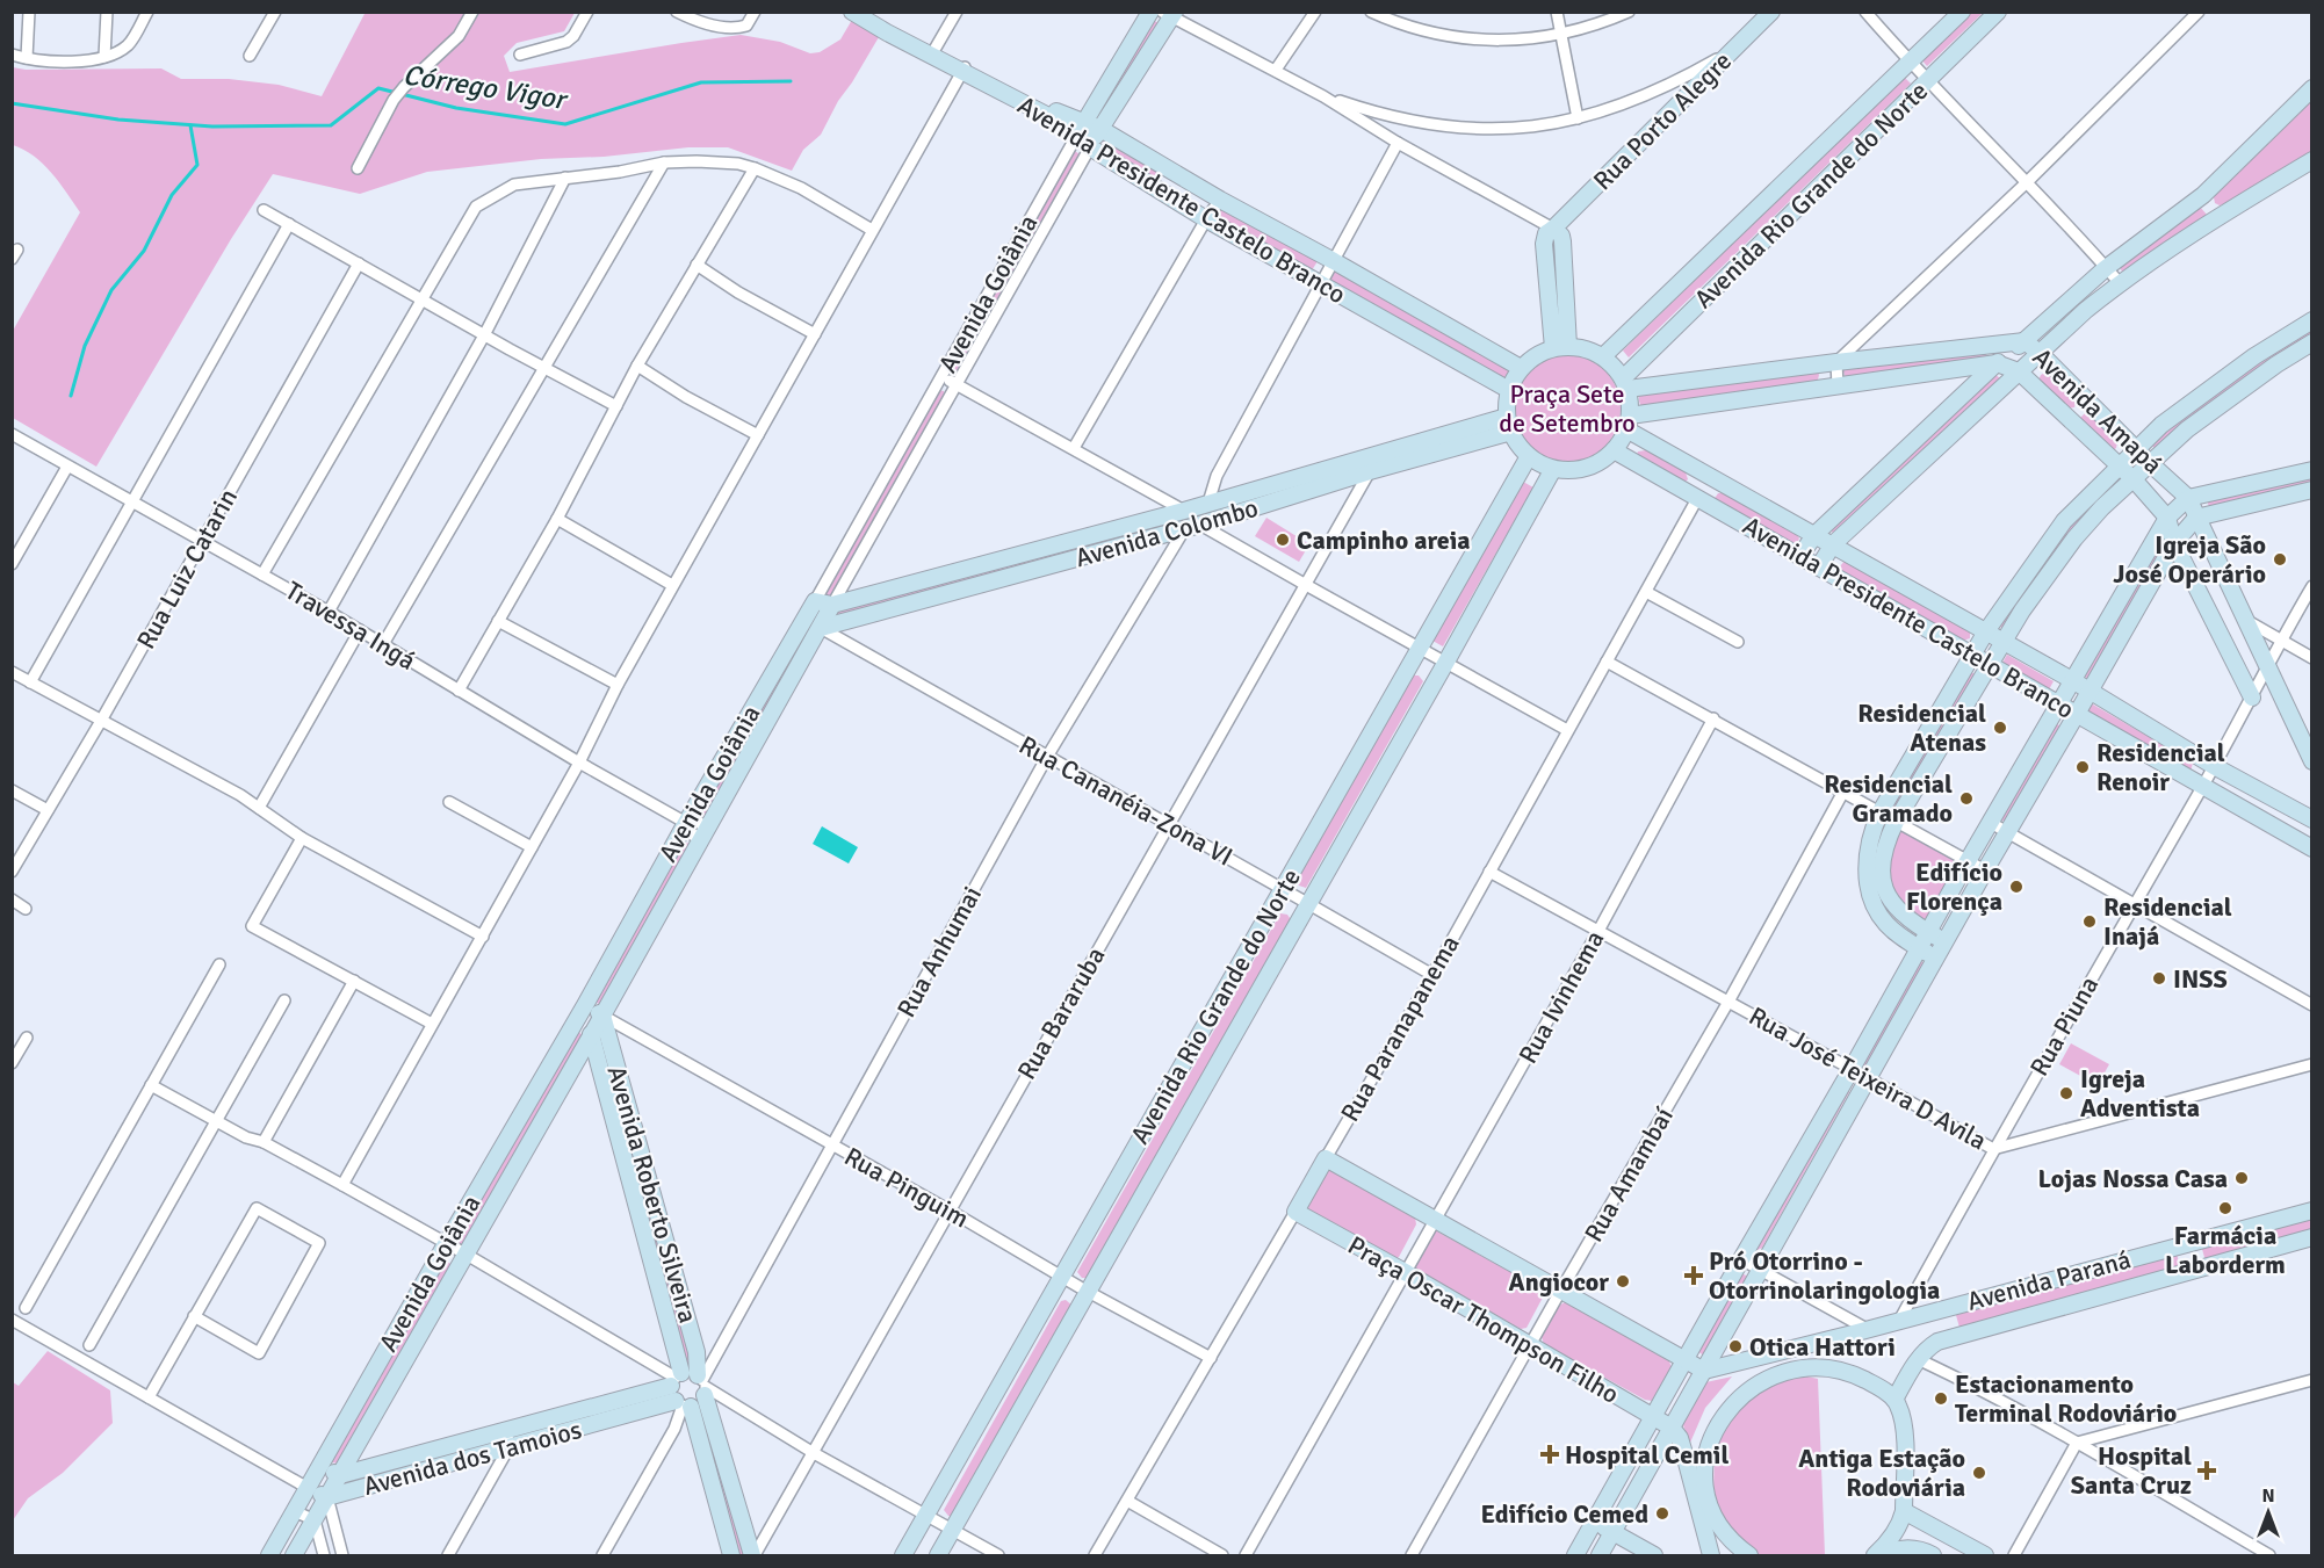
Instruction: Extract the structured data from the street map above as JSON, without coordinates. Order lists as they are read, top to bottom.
{
  "streets": {
    "street": [
      "Rua Porto Alegre",
      "Avenida Rio Grande do Norte",
      "Avenida Presidente Castelo Branco",
      "Avenida Goiânia",
      "Avenida Amapá",
      "Avenida Colombo",
      "Rua Luiz Catarin",
      "Travessa Ingá",
      "Rua Cananéia-Zona VI",
      "Rua Anhumai",
      "Rua Ivinhema",
      "Rua Bararuba",
      "Rua Piuna",
      "Rua Paranapanema",
      "Rua José Teixeira D Avila",
      "Rua Amambaí",
      "Rua Pinguim",
      "Avenida Roberto Silveira",
      "Avenida Paraná",
      "Praça Oscar Thompson Filho",
      "Avenida dos Tamoios"
    ]
  },
  "crossings": [
    ["Avenida Rio Grande do Norte", "Avenida Presidente Castelo Branco"],
    ["Avenida Rio Grande do Norte", "Avenida Amapá"],
    ["Avenida Rio Grande do Norte", "Avenida Colombo"],
    ["Avenida Rio Grande do Norte", "Rua Cananéia-Zona VI"],
    ["Avenida Rio Grande do Norte", "Rua Pinguim"],
    ["Avenida Presidente Castelo Branco", "Avenida Goiânia"],
    ["Avenida Presidente Castelo Branco", "Avenida Amapá"],
    ["Avenida Presidente Castelo Branco", "Avenida Colombo"],
    ["Avenida Presidente Castelo Branco", "Rua Piuna"],
    ["Avenida Presidente Castelo Branco", "Rua Paranapanema"],
    ["Avenida Goiânia", "Avenida Colombo"],
    ["Avenida Goiânia", "Travessa Ingá"],
    ["Avenida Goiânia", "Rua Cananéia-Zona VI"],
    ["Avenida Goiânia", "Rua Pinguim"],
    ["Avenida Goiânia", "Avenida Roberto Silveira"],
    ["Avenida Goiânia", "Avenida dos Tamoios"],
    ["Avenida Amapá", "Avenida Colombo"],
    ["Avenida Amapá", "Rua Piuna"],
    ["Avenida Colombo", "Rua Cananéia-Zona VI"],
    ["Avenida Colombo", "Rua Anhumai"],
    ["Avenida Colombo", "Rua Bararuba"],
    ["Rua Luiz Catarin", "Travessa Ingá"],
    ["Rua Cananéia-Zona VI", "Rua Anhumai"],
    ["Rua Cananéia-Zona VI", "Rua Bararuba"],
    ["Rua Cananéia-Zona VI", "Rua Paranapanema"],
    ["Rua Anhumai", "Rua Pinguim"],
    ["Rua Anhumai", "Avenida Roberto Silveira"],
    ["Rua Anhumai", "Avenida dos Tamoios"],
    ["Rua Ivinhema", "Rua José Teixeira D Avila"],
    ["Rua Ivinhema", "Praça Oscar Thompson Filho"],
    ["Rua Bararuba", "Rua Pinguim"],
    ["Rua Bararuba", "Avenida Roberto Silveira"],
    ["Rua Piuna", "Rua José Teixeira D Avila"],
    ["Rua Piuna", "Avenida Paraná"],
    ["Rua Paranapanema", "Rua José Teixeira D Avila"],
    ["Rua Paranapanema", "Rua Pinguim"],
    ["Rua Paranapanema", "Praça Oscar Thompson Filho"],
    ["Rua José Teixeira D Avila", "Rua Amambaí"],
    ["Rua Amambaí", "Praça Oscar Thompson Filho"],
    ["Rua Pinguim", "Avenida Roberto Silveira"],
    ["Avenida Roberto Silveira", "Avenida dos Tamoios"]
  ],
  "water": ["Córrego Vigor"],
  "parks": ["Praça Sete de Setembro"],
  "places": {
    "other": [
      "Campinho areia",
      "Igreja São José Operário",
      "Residencial Atenas",
      "Residencial Renoir",
      "Residencial Gramado",
      "Edifício Florença",
      "Residencial Inajá",
      "INSS",
      "Igreja Adventista",
      "Lojas Nossa Casa",
      "Farmácia Laborderm",
      "Angiocor",
      "Otica Hattori",
      "Estacionamento Terminal Rodoviário",
      "Antiga Estação Rodoviária",
      "Edifício Cemed"
    ],
    "health": ["Pró Otorrino - Otorrinolaringologia", "Hospital Cemil", "Hospital Santa Cruz"]
  },
  "north": "top"
}
